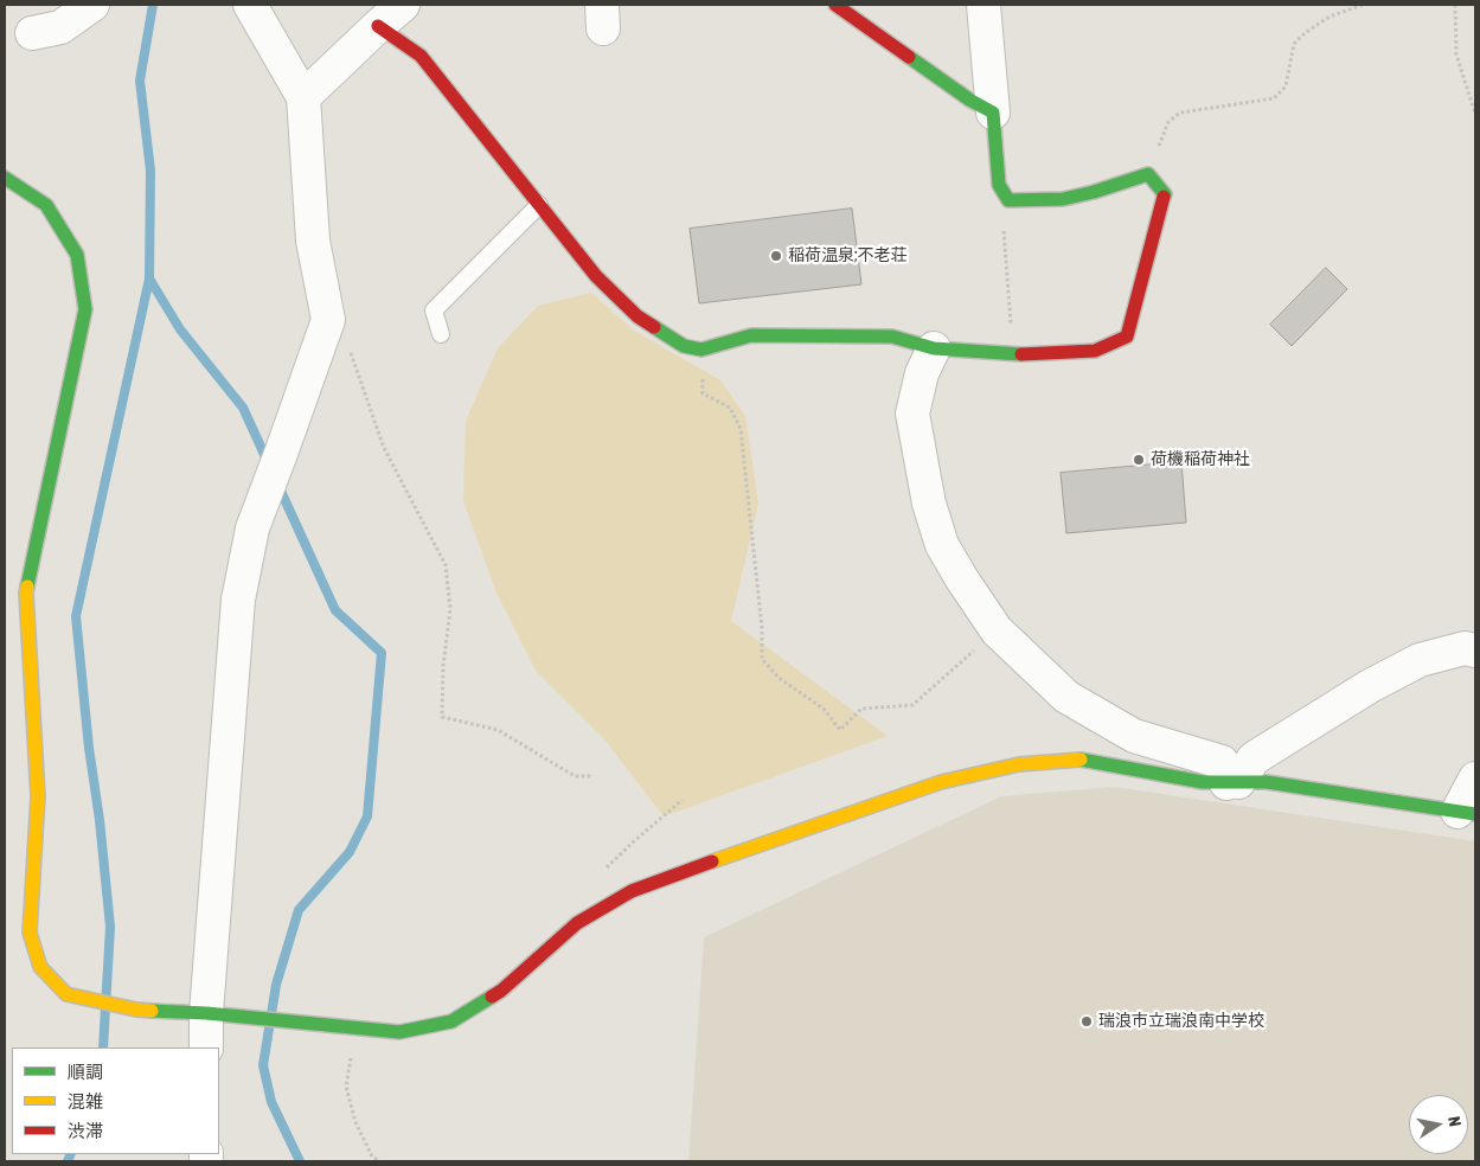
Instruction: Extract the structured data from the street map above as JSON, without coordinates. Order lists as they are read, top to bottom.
{
  "places": ["稲荷温泉;不老荘", "荷機稲荷神社", "瑞浪市立瑞浪南中学校"],
  "legend": ["順調", "混雑", "渋滞"],
  "north": "right"
}
